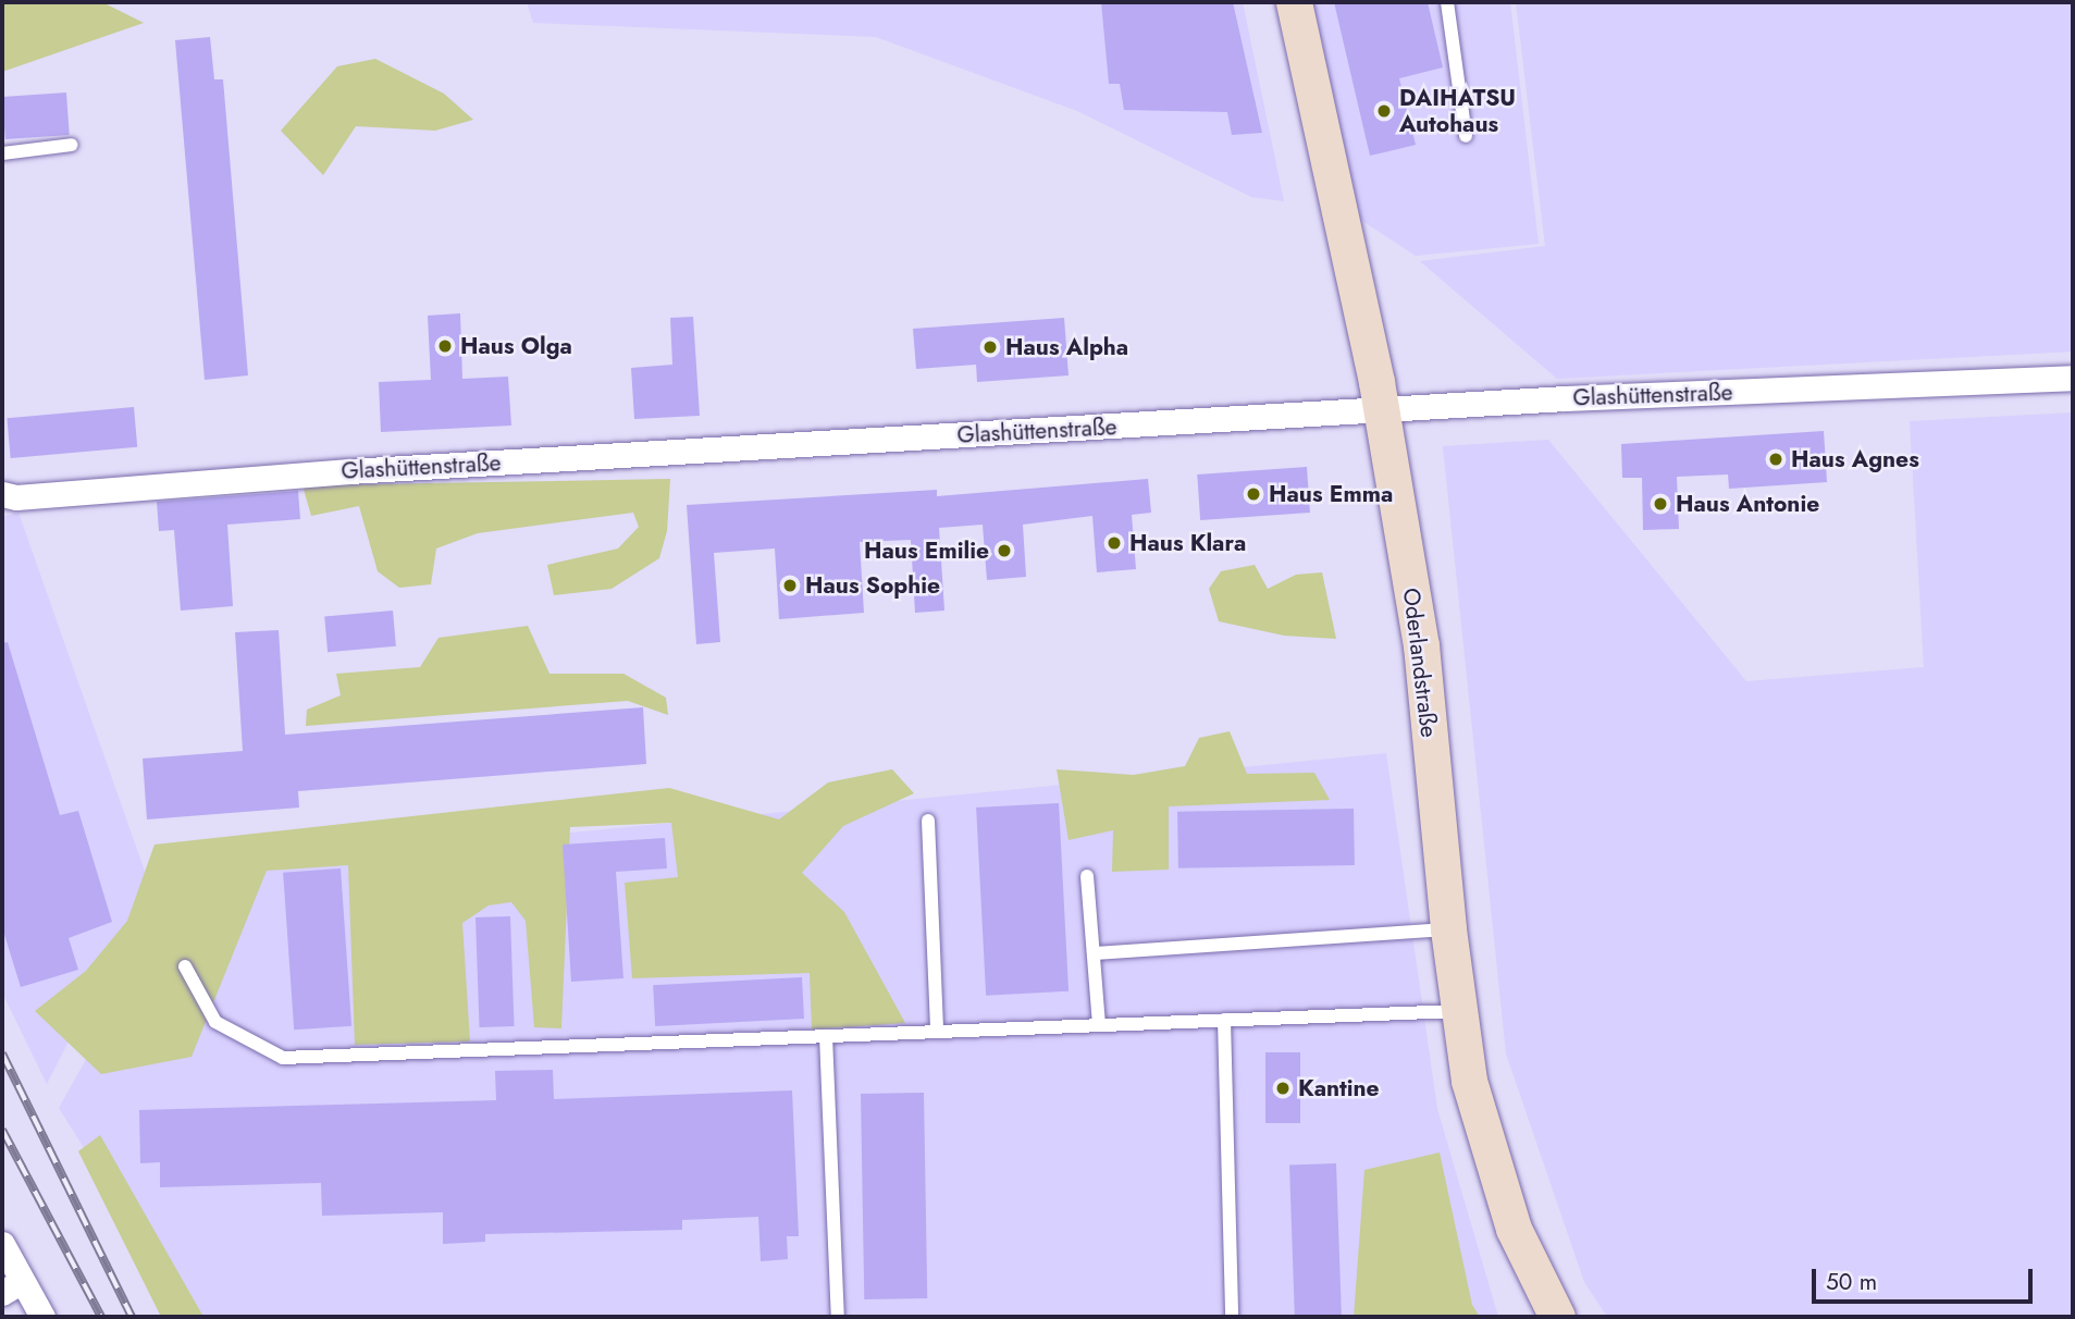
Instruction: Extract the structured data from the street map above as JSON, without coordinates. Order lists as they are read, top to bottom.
{
  "streets": {
    "street": ["Glashüttenstraße", "Oderlandstraße"]
  },
  "crossings": [
    ["Glashüttenstraße", "Oderlandstraße"]
  ],
  "places": [
    "DAIHATSU Autohaus",
    "Haus Olga",
    "Haus Alpha",
    "Haus Agnes",
    "Haus Emma",
    "Haus Antonie",
    "Haus Klara",
    "Haus Emilie",
    "Haus Sophie",
    "Kantine"
  ],
  "scale_bar": "50 m"
}
